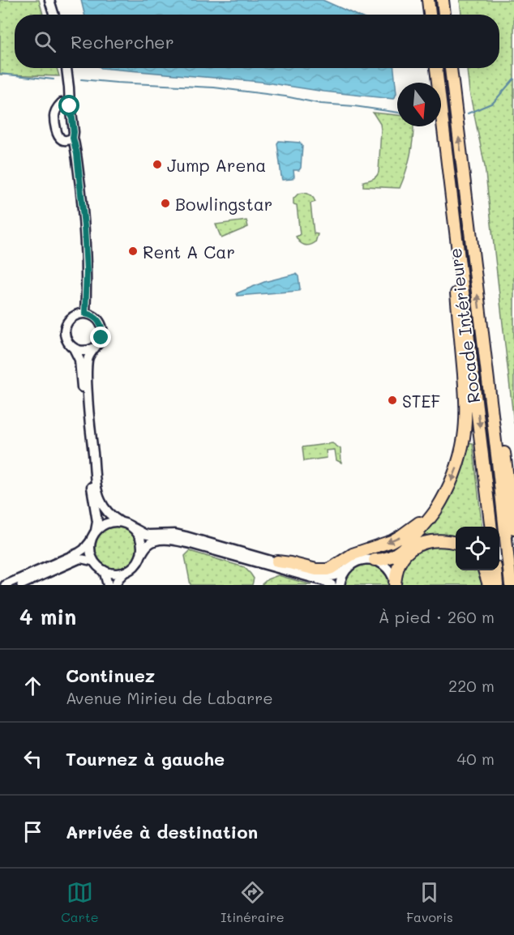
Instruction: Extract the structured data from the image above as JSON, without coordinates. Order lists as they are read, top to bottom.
{
  "streets": {
    "highway": ["Rocade Intérieure"]
  },
  "places": [
    "Jump Arena",
    "Bowlingstar",
    "Rent A Car",
    "STEF"
  ],
  "north": "bottom",
  "page": {
    "search": "Rechercher",
    "heading": ["4 min", "À pied · 260 m"],
    "list": [
      ["Continuez", "Avenue Mirieu de Labarre", "220 m"],
      ["Tournez à gauche", "40 m"],
      "Arrivée à destination"
    ],
    "nav": ["Carte", "Itinéraire", "Favoris"]
  }
}
